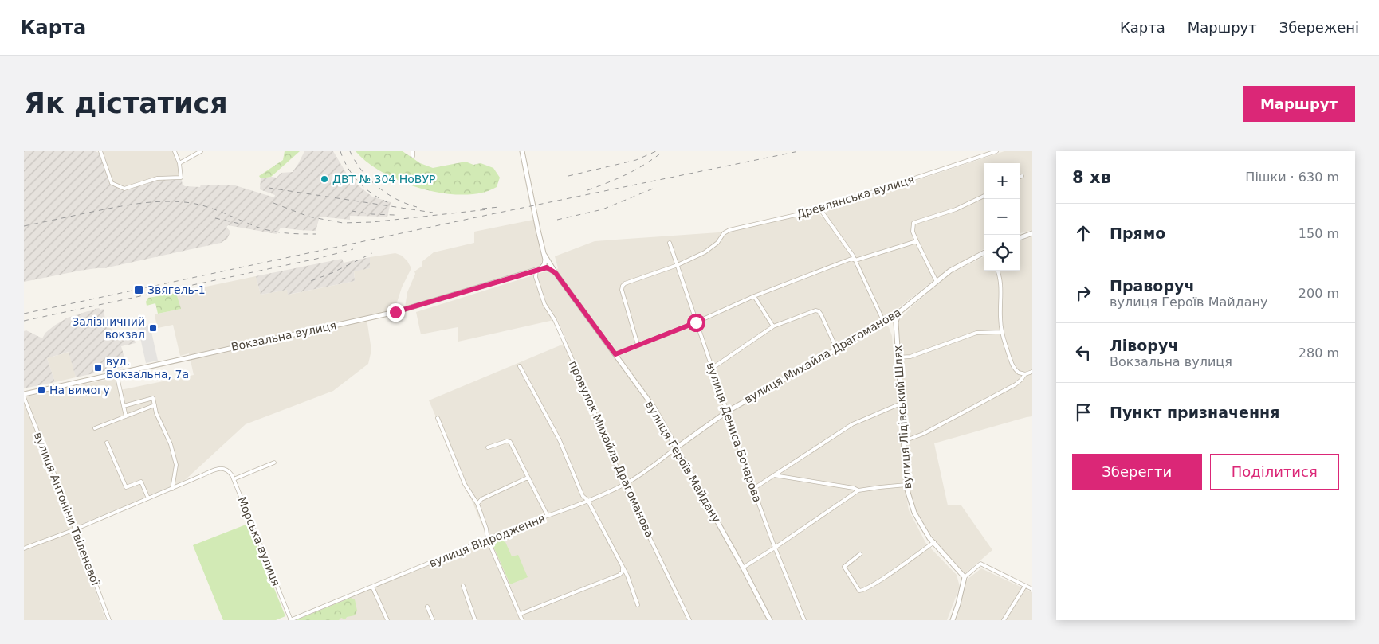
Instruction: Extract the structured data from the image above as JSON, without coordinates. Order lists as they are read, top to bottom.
{
  "streets": {
    "street": [
      "Древлянська вулиця",
      "Вокзальна вулиця",
      "вулиця Михайла Драгоманова",
      "вулиця Лідівський Шлях",
      "вулиця Дениса Бочарова",
      "провулок Михайла Драгоманова",
      "вулиця Героїв Майдану",
      "вулиця Антоніни Твіленевої",
      "вулиця Відродження",
      "Морська вулиця"
    ]
  },
  "crossings": [
    ["Древлянська вулиця", "вулиця Дениса Бочарова"],
    ["Вокзальна вулиця", "провулок Михайла Драгоманова"],
    ["вулиця Михайла Драгоманова", "вулиця Лідівський Шлях"],
    ["вулиця Михайла Драгоманова", "вулиця Дениса Бочарова"],
    ["вулиця Михайла Драгоманова", "вулиця Героїв Майдану"],
    ["вулиця Михайла Драгоманова", "вулиця Відродження"],
    ["провулок Михайла Драгоманова", "вулиця Відродження"],
    ["вулиця Героїв Майдану", "вулиця Відродження"],
    ["вулиця Відродження", "Морська вулиця"]
  ],
  "places": {
    "other": ["ДВТ № 304 НоВУР"],
    "transit": [
      "Звягель-1",
      "Залізничний вокзал",
      "вул. Вокзальна, 7а",
      "На вимогу"
    ]
  },
  "page": {
    "header": "Карта",
    "nav": ["Карта", "Маршрут", "Збережені"],
    "buttons": [
      "Маршрут",
      ["Зберегти", "Поділитися"]
    ],
    "title": "Як дістатися",
    "heading": ["8 хв", "Пішки · 630 m"],
    "map_buttons": ["+", "−"],
    "list": [
      ["Прямо", "150 m"],
      ["Праворуч", "вулиця Героїв Майдану", "200 m"],
      ["Ліворуч", "Вокзальна вулиця", "280 m"],
      "Пункт призначення"
    ]
  }
}
